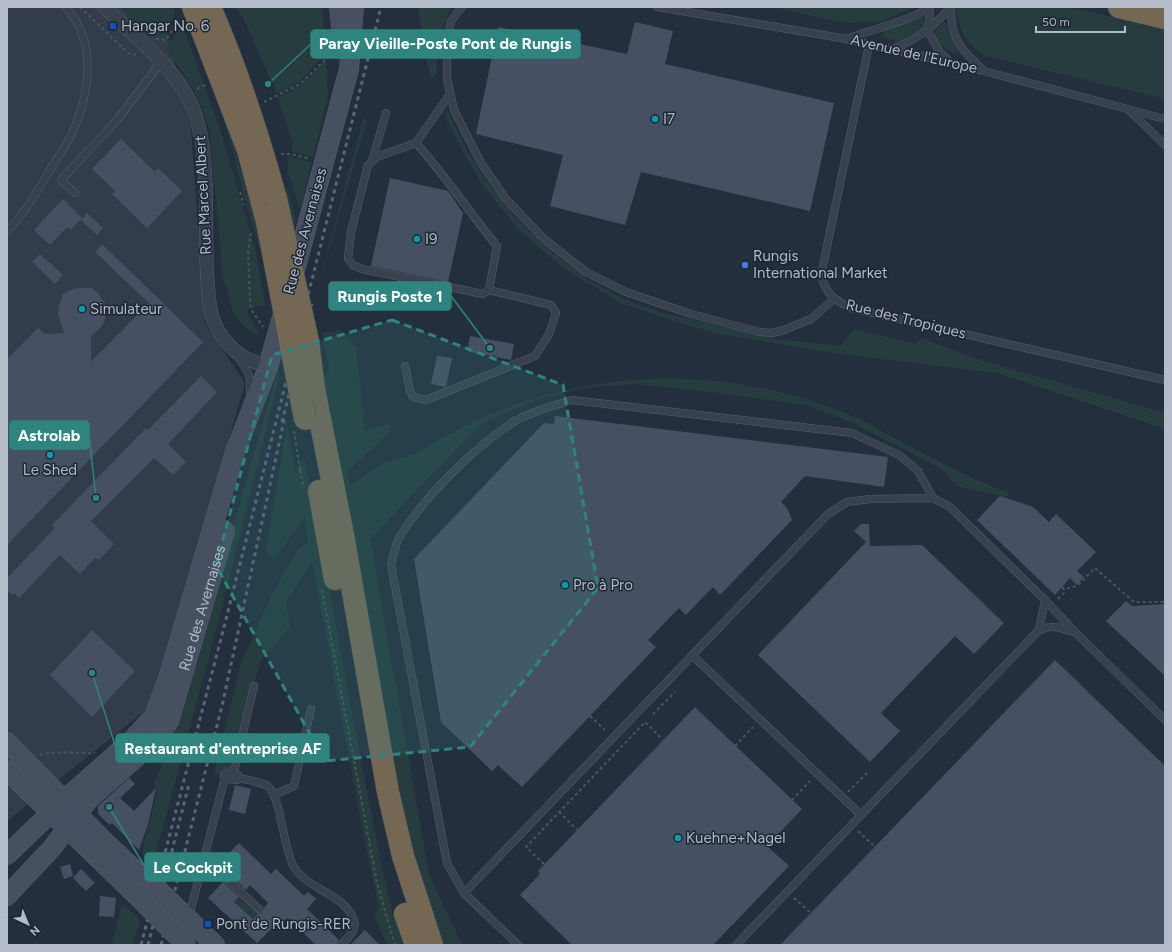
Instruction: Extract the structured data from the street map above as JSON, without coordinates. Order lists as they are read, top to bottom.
{
  "streets": {
    "main road": ["Rue des Avernaises"],
    "street": ["Rue Marcel Albert"],
    "lane": ["Avenue de l'Europe", "Rue des Tropiques"]
  },
  "crossings": [
    ["Avenue de l'Europe", "Rue des Tropiques"],
    ["Rue Marcel Albert", "Rue des Avernaises"]
  ],
  "places": {
    "transit": ["Hangar No. 6", "Pont de Rungis-RER"],
    "other": [
      "Paray Vieille-Poste Pont de Rungis",
      "I7",
      "I9",
      "Rungis International Market",
      "Simulateur",
      "Rungis Poste 1",
      "Le Shed",
      "Astrolab",
      "Pro à Pro",
      "Restaurant d'entreprise AF",
      "Le Cockpit",
      "Kuehne+Nagel"
    ]
  },
  "scale_bar": "50 m",
  "north": "bottom right"
}
